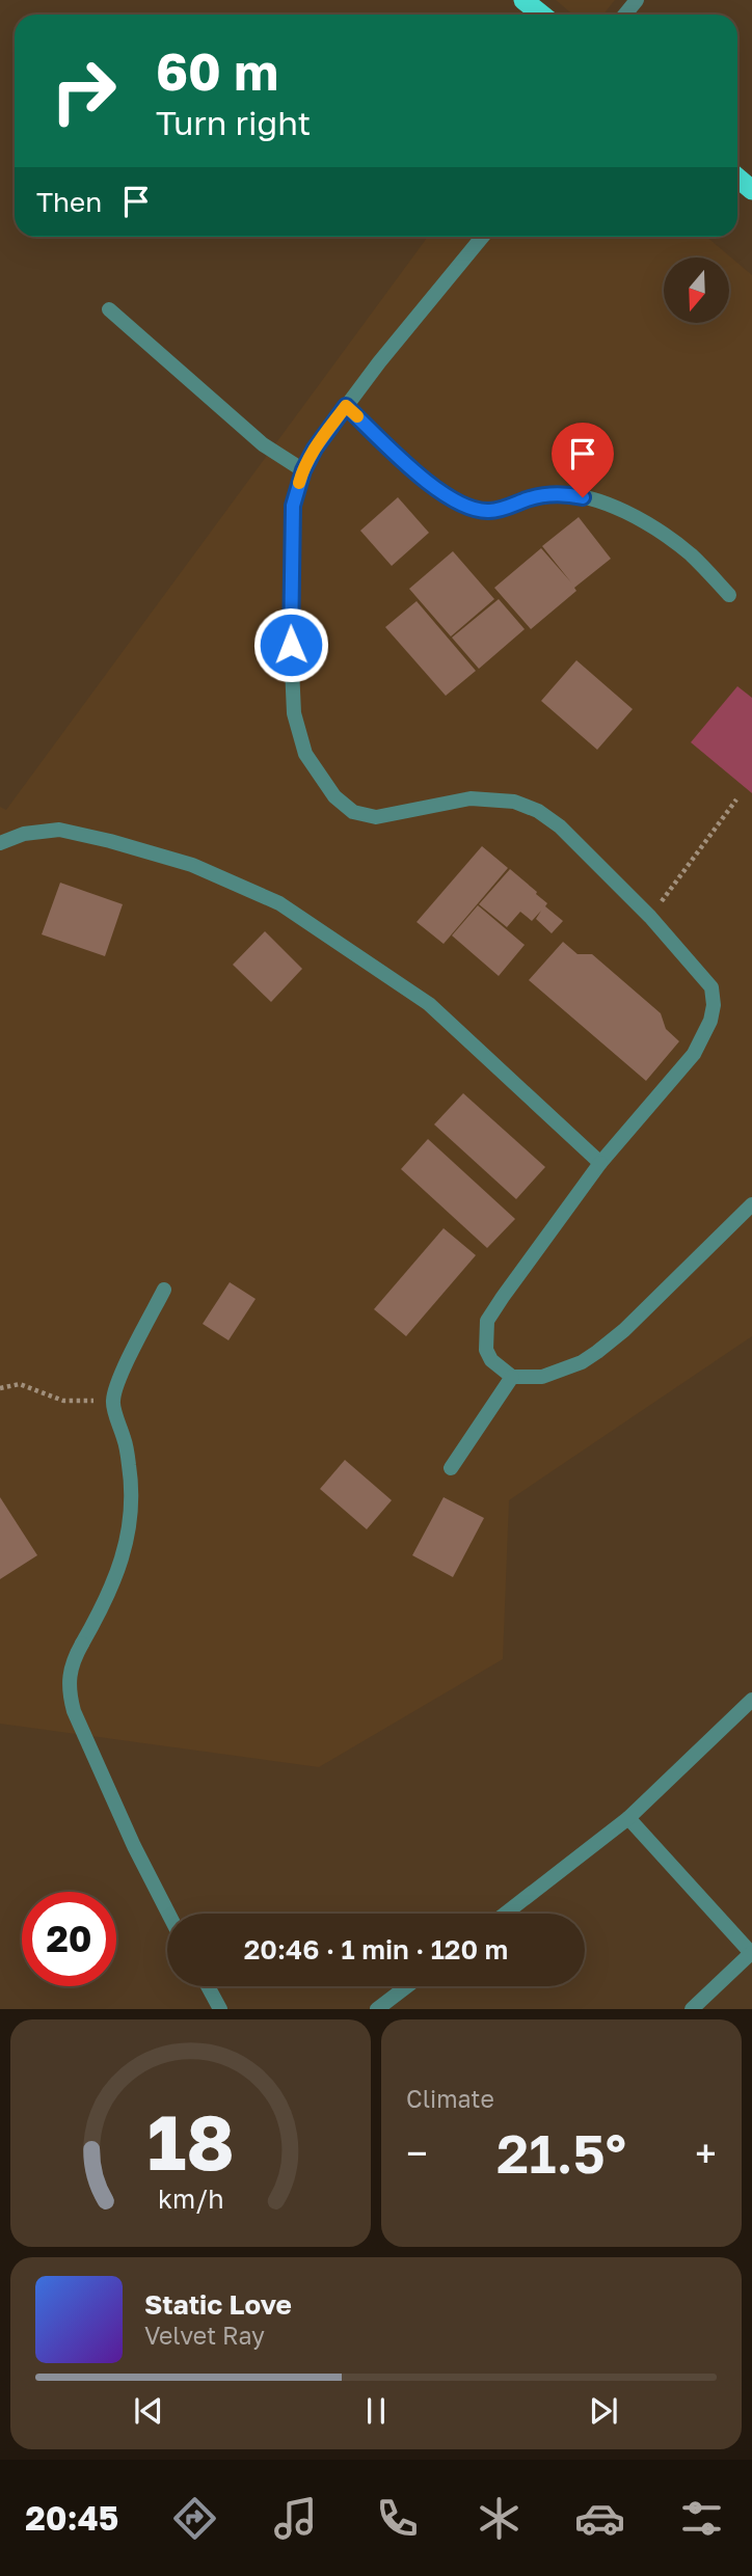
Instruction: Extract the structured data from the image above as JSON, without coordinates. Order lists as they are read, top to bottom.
{
  "north": "bottom",
  "page": {
    "turn": ["60 m", "Turn right"],
    "then": "Then",
    "limit": "20",
    "trip": "20:46 · 1 min · 120 m",
    "tile": "Climate",
    "heat": ["−", "21.5°", "+"],
    "song": ["Static Love", "Velvet Ray"],
    "tabs": "20:45",
    "gauge": ["18", "km/h"]
  }
}
